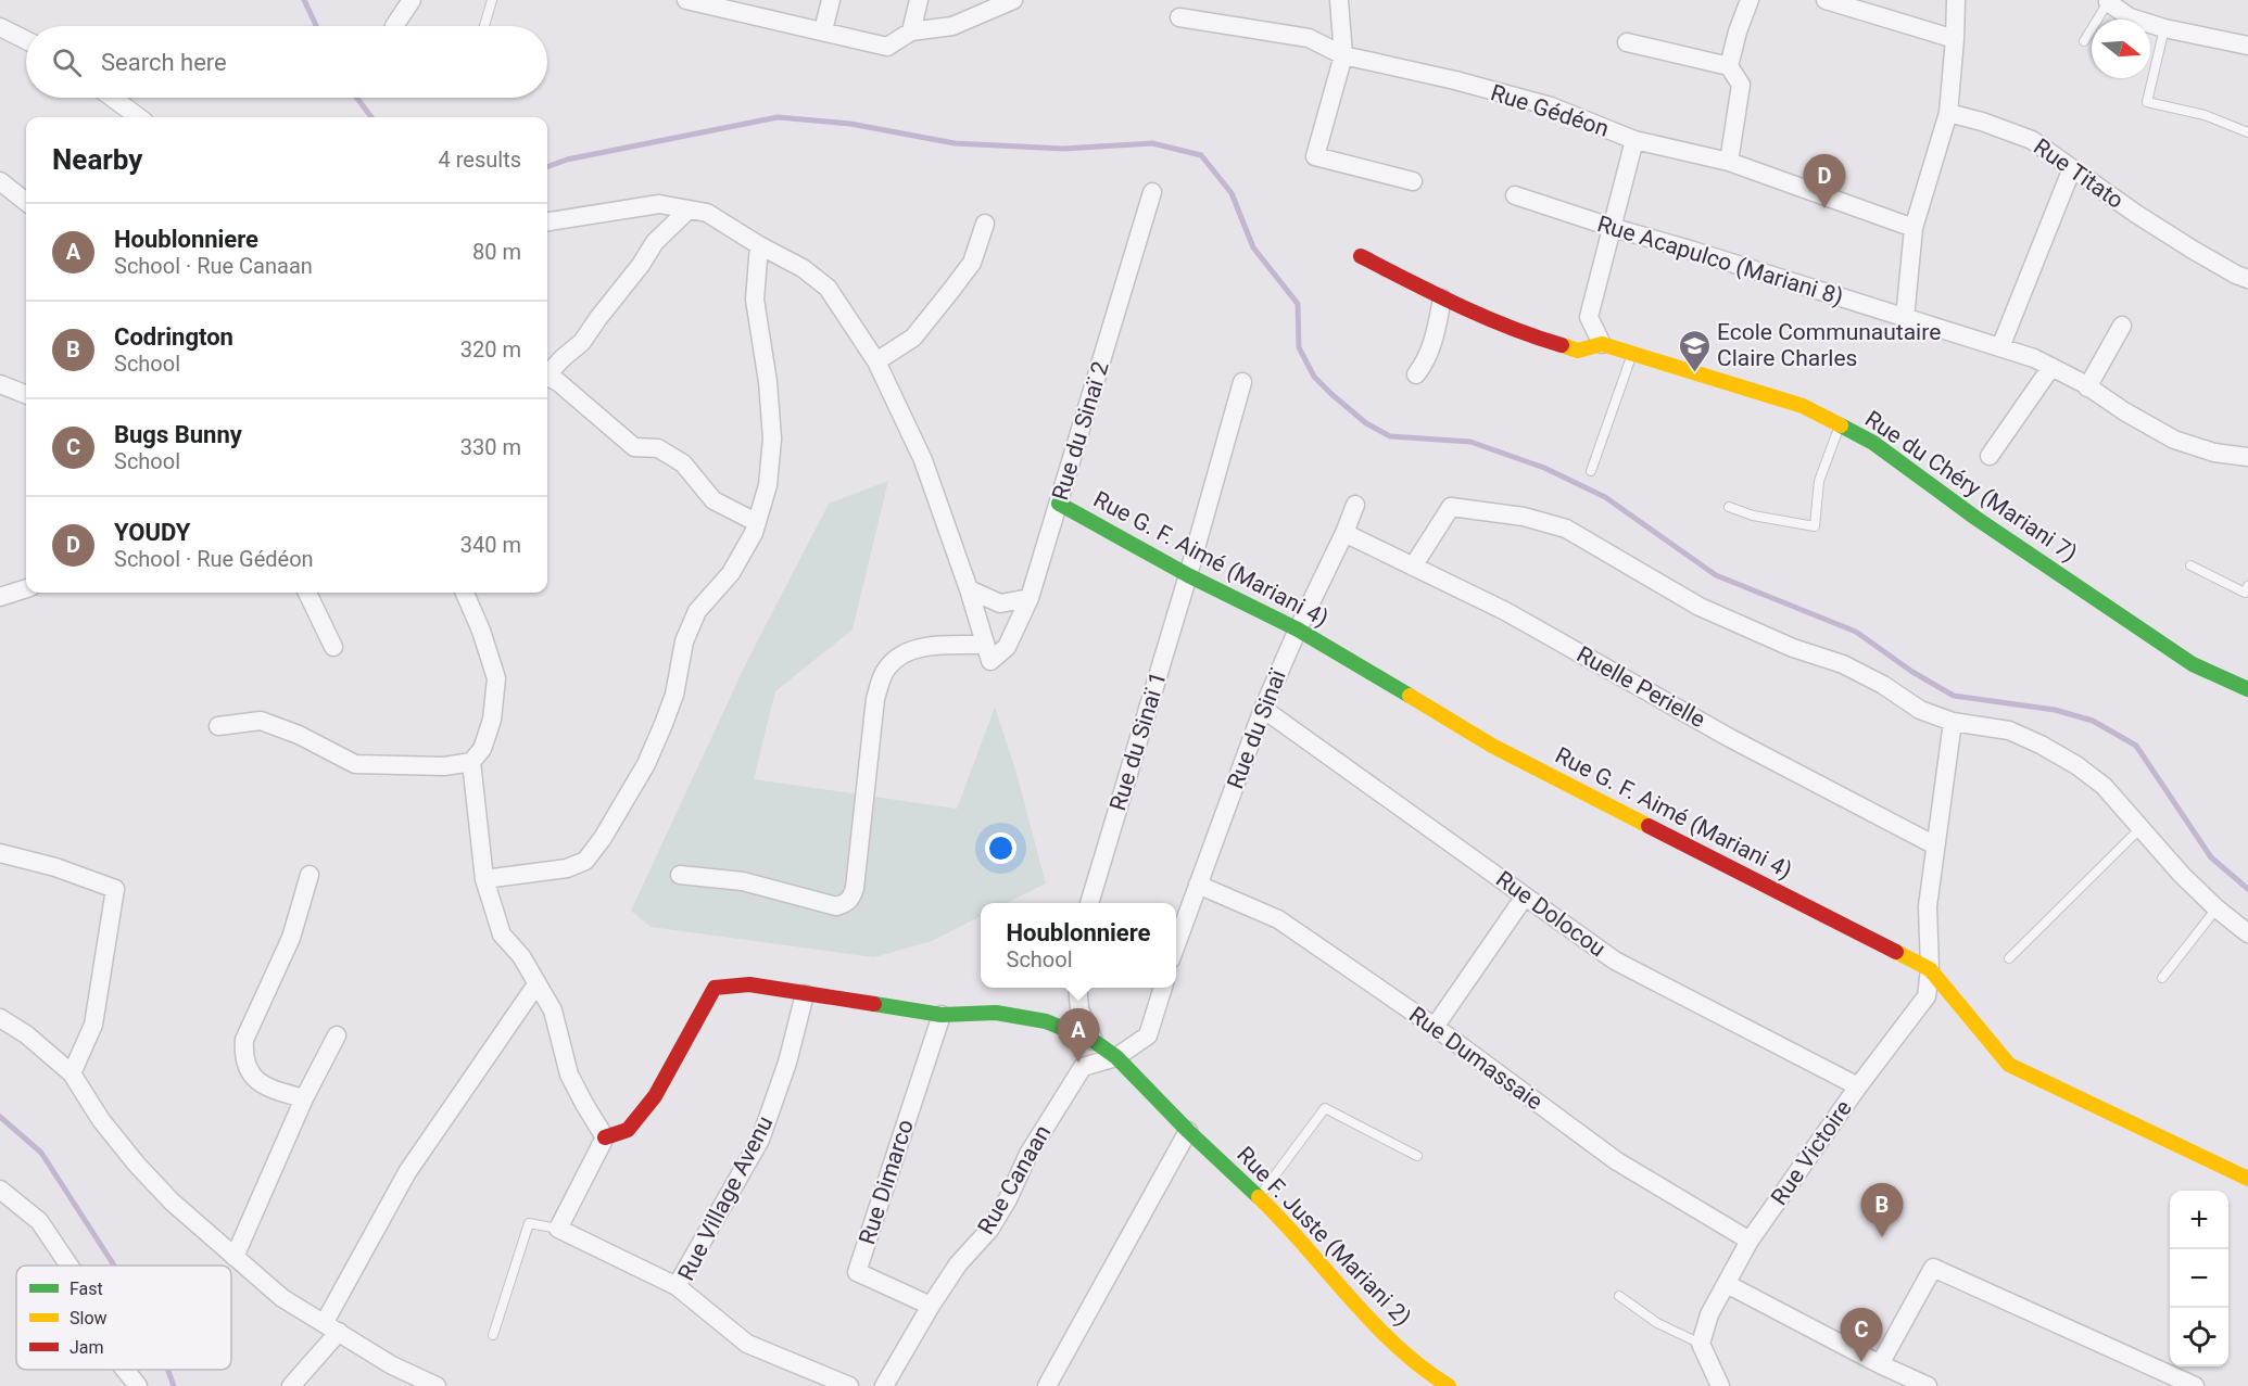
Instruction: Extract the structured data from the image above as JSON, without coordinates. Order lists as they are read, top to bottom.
{
  "streets": {
    "street": [
      "Rue Gédéon",
      "Rue Titato",
      "Rue Acapulco (Mariani 8)",
      "Rue du Sinaï 2",
      "Rue du Chéry (Mariani 7)",
      "Rue G. F. Aimé (Mariani 4)",
      "Ruelle Perielle",
      "Rue du Sinaï",
      "Rue du Sinaï 1",
      "Rue Dolocou",
      "Rue Dumassaie",
      "Rue Victoire",
      "Rue Canaan",
      "Rue Dimarco",
      "Rue Village Avenu",
      "Rue F. Juste (Mariani 2)"
    ]
  },
  "crossings": [
    ["Rue du Sinaï 2", "Rue G. F. Aimé (Mariani 4)"],
    ["Rue G. F. Aimé (Mariani 4)", "Rue du Sinaï"],
    ["Rue G. F. Aimé (Mariani 4)", "Rue du Sinaï 1"],
    ["Rue G. F. Aimé (Mariani 4)", "Rue Victoire"],
    ["Ruelle Perielle", "Rue du Sinaï"],
    ["Ruelle Perielle", "Rue Victoire"],
    ["Rue du Sinaï", "Rue Dolocou"],
    ["Rue du Sinaï", "Rue Dumassaie"],
    ["Rue Dolocou", "Rue Victoire"],
    ["Rue Dumassaie", "Rue Victoire"],
    ["Rue Canaan", "Rue Dimarco"],
    ["Rue Canaan", "Rue F. Juste (Mariani 2)"],
    ["Rue Dimarco", "Rue F. Juste (Mariani 2)"],
    ["Rue Village Avenu", "Rue F. Juste (Mariani 2)"]
  ],
  "places": {
    "school or university": ["Ecole Communautaire Claire Charles"]
  },
  "legend": ["Fast", "Slow", "Jam"],
  "north": "right",
  "page": {
    "search": "Search here",
    "heading": ["Nearby", "4 results"],
    "pins": [
      "D",
      "A",
      "B",
      "C"
    ],
    "list": [
      {
        "mark": "A",
        "name": "Houblonniere",
        "note": "School · Rue Canaan",
        "value": "80 m"
      },
      {
        "mark": "B",
        "name": "Codrington",
        "note": "School",
        "value": "320 m"
      },
      {
        "mark": "C",
        "name": "Bugs Bunny",
        "note": "School",
        "value": "330 m"
      },
      {
        "mark": "D",
        "name": "YOUDY",
        "note": "School · Rue Gédéon",
        "value": "340 m"
      }
    ],
    "popup": ["Houblonniere", "School"],
    "map_buttons": ["+", "−"]
  }
}
